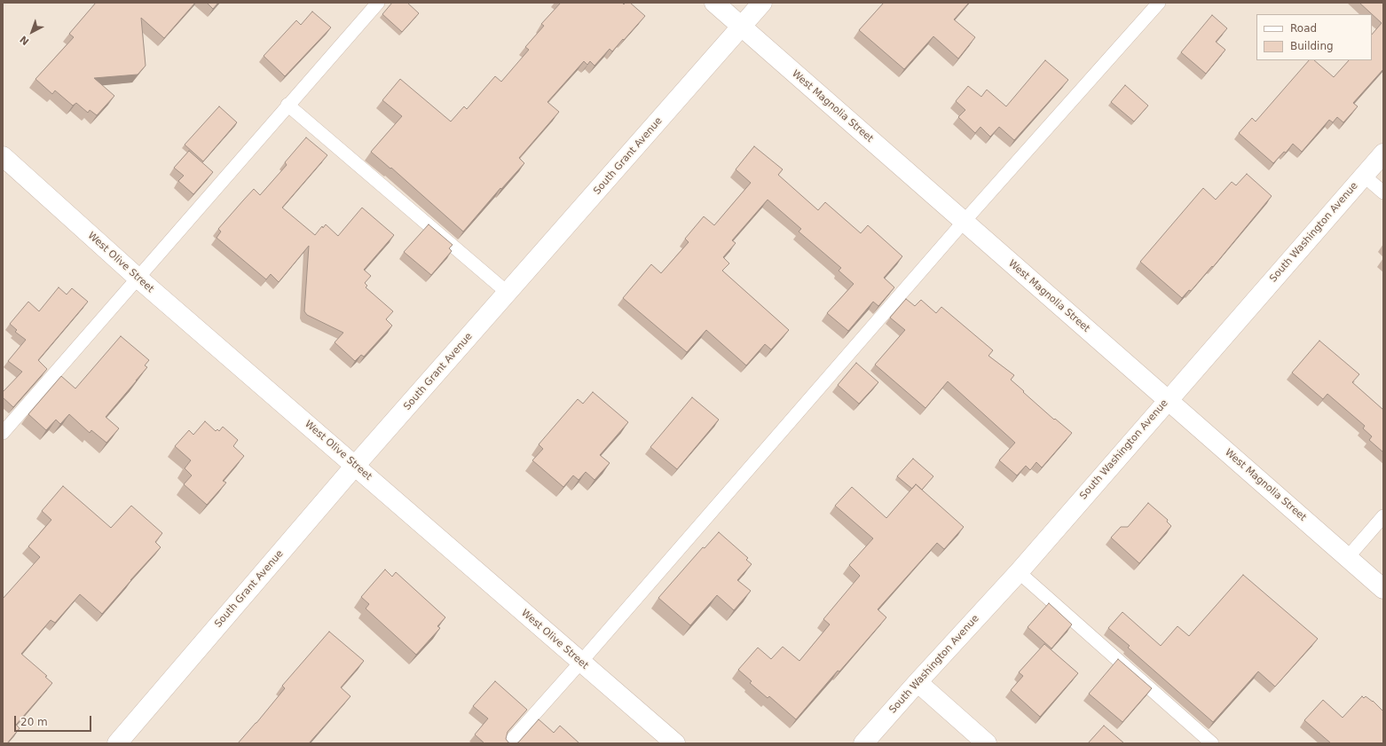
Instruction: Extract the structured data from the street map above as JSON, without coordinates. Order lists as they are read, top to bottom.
{
  "streets": {
    "street": [
      "West Magnolia Street",
      "South Grant Avenue",
      "South Washington Avenue",
      "West Olive Street"
    ]
  },
  "crossings": [
    ["West Magnolia Street", "South Grant Avenue"],
    ["West Magnolia Street", "South Washington Avenue"],
    ["South Grant Avenue", "West Olive Street"]
  ],
  "legend": ["Road", "Building"],
  "scale_bar": "20 m",
  "north": "bottom left"
}
